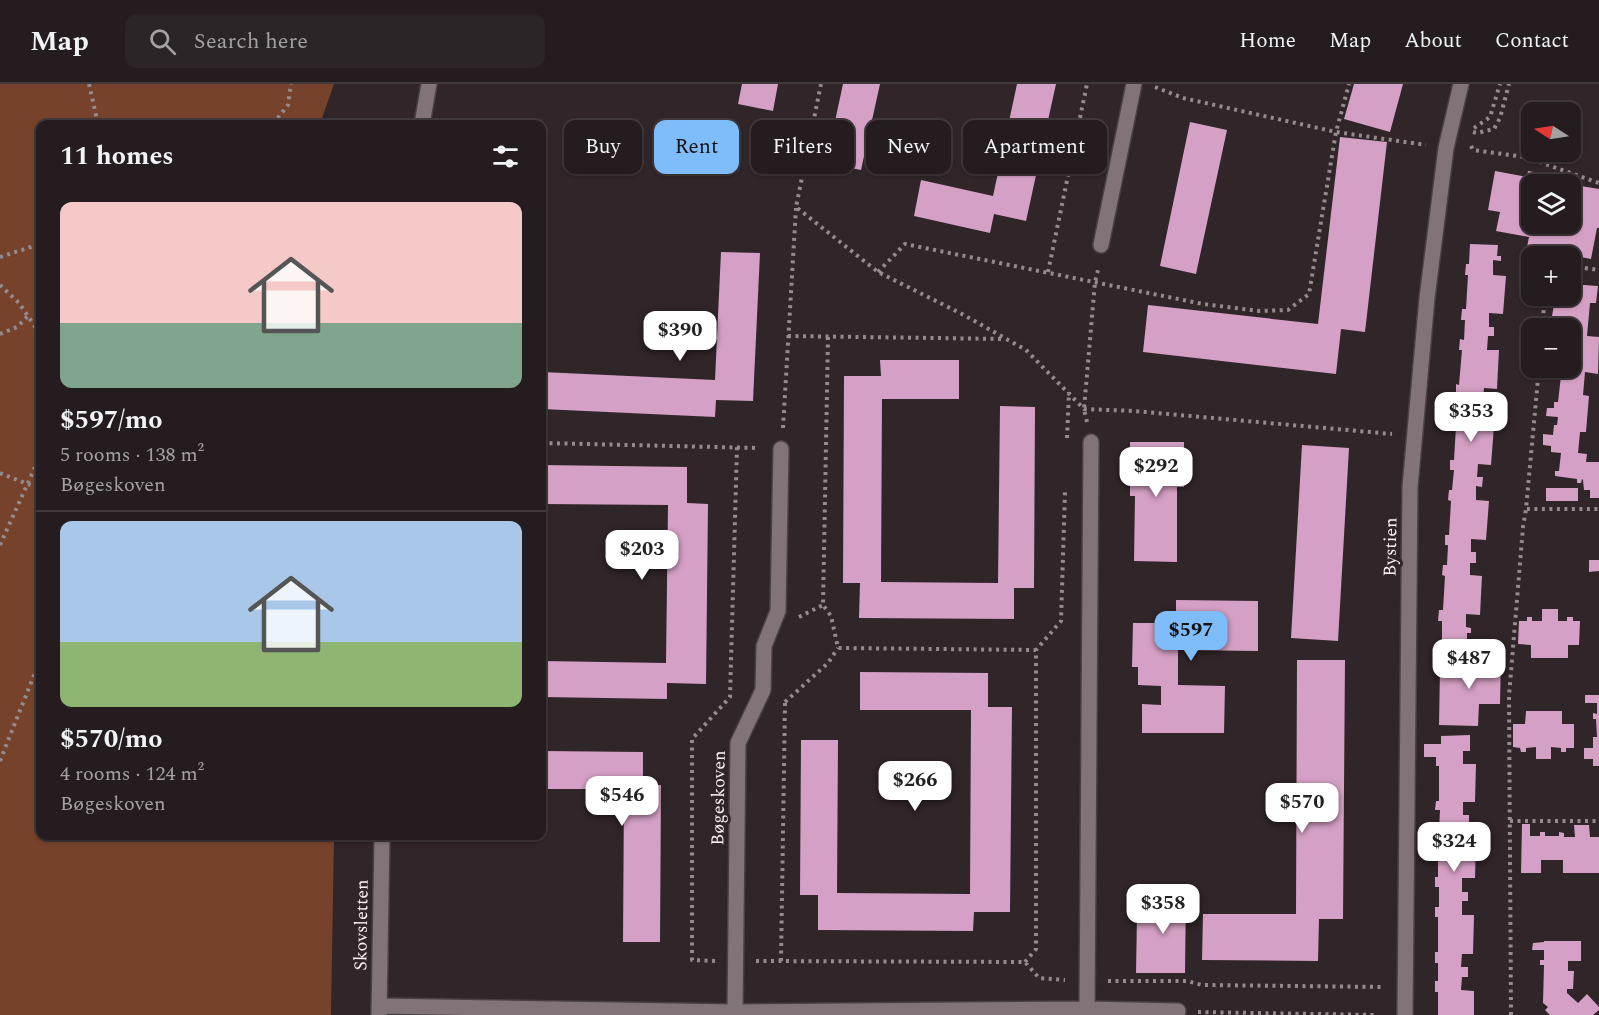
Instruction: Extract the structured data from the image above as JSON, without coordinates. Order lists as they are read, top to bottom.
{
  "streets": {
    "street": ["Bystien", "Bøgeskoven", "Skovsletten"]
  },
  "north": "left",
  "page": {
    "header": "Map",
    "search": "Search here",
    "nav": [
      "Home",
      "Map",
      "About",
      "Contact"
    ],
    "map_buttons": ["+", "−"],
    "chip": [
      "Buy",
      "Rent",
      "Filters",
      "New",
      "Apartment"
    ],
    "heading": "11 homes",
    "list": [
      {
        "name": "$597/mo",
        "note": "5 rooms · 138 m² · Bøgeskoven"
      },
      {
        "name": "$570/mo",
        "note": "4 rooms · 124 m² · Bøgeskoven"
      }
    ],
    "price": [
      "$390",
      "$353",
      "$292",
      "$203",
      "$597",
      "$487",
      "$266",
      "$546",
      "$570",
      "$324",
      "$358"
    ]
  }
}
